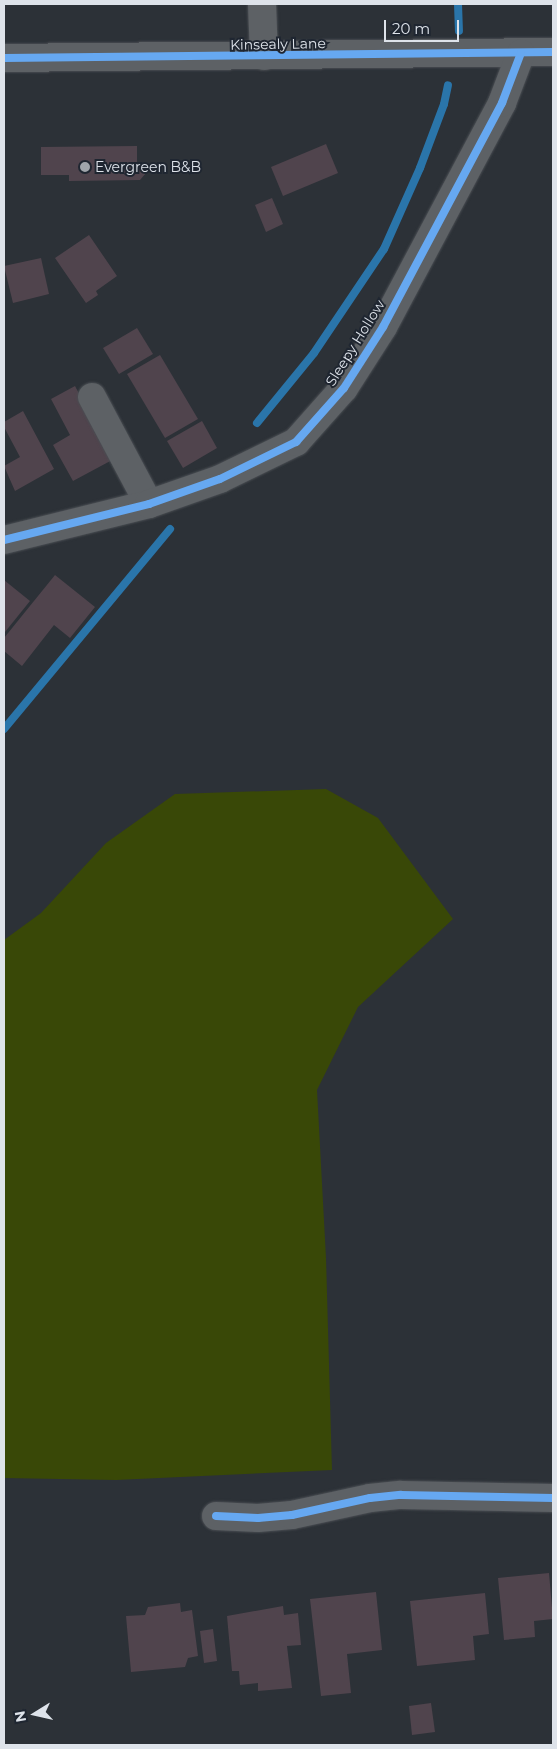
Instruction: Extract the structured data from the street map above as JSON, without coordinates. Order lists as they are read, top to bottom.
{
  "streets": {
    "street": ["Kinsealy Lane", "Sleepy Hollow"]
  },
  "crossings": [
    ["Kinsealy Lane", "Sleepy Hollow"]
  ],
  "places": ["Evergreen B&B"],
  "scale_bar": "20 m",
  "north": "left"
}
